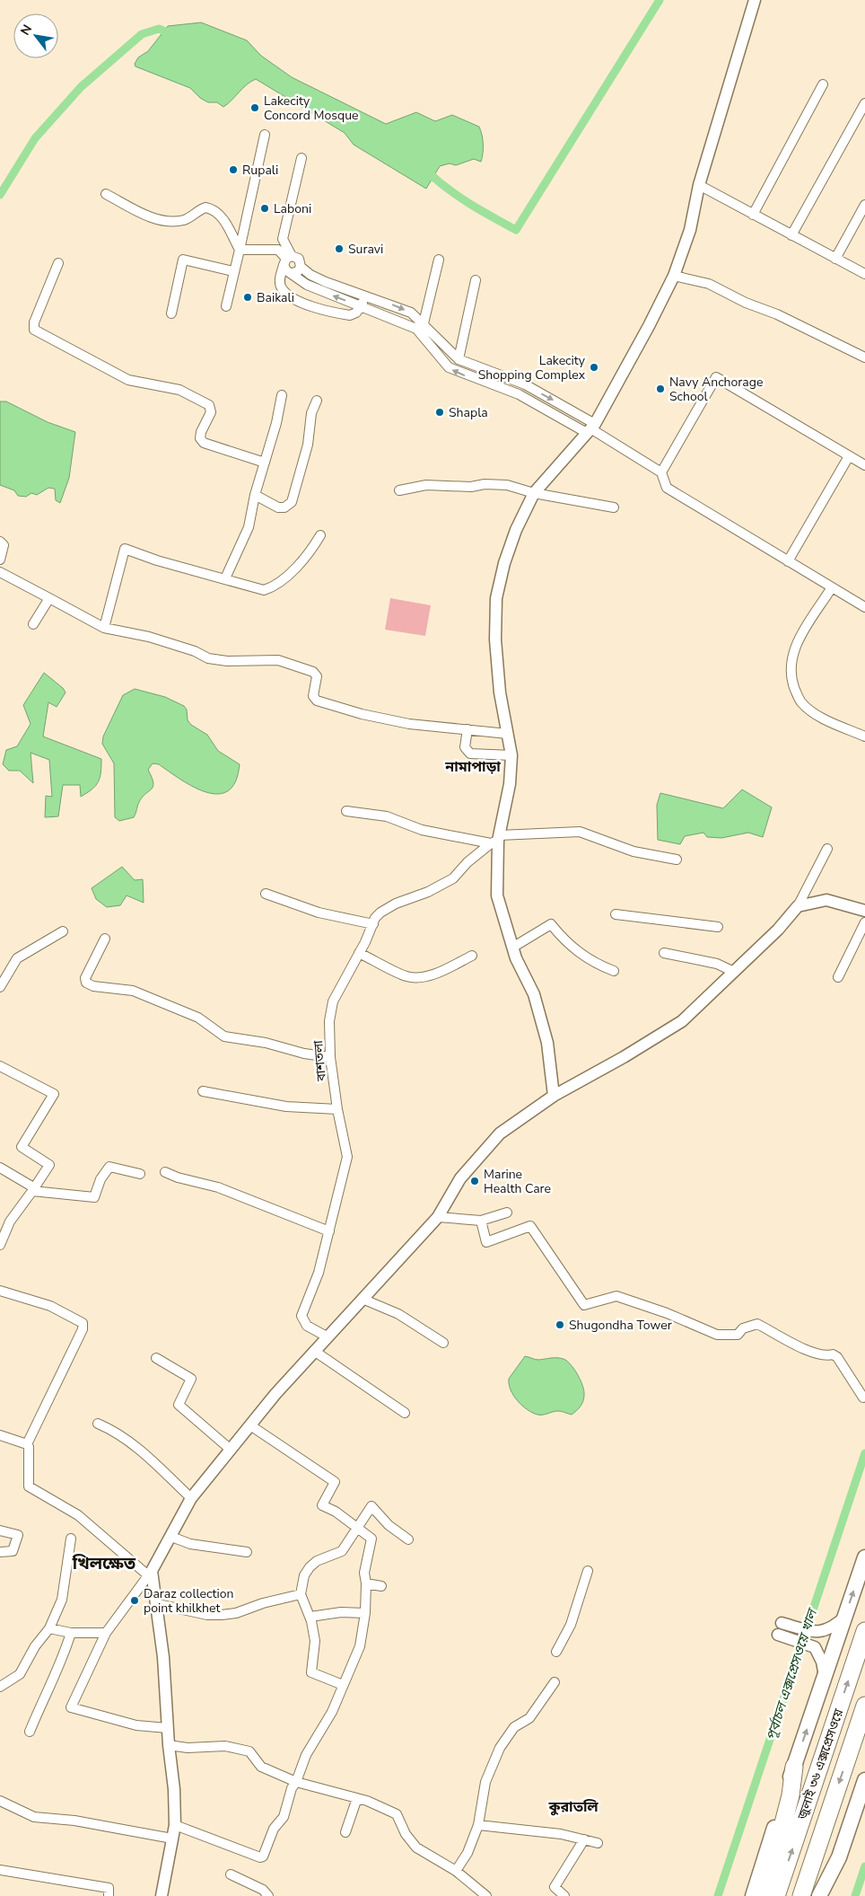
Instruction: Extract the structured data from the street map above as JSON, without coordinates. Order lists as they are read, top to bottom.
{
  "streets": {
    "highway": ["জুলাই ৩৬ এক্সপ্রেসওয়ে"],
    "street": ["বাশতলা"]
  },
  "districts": ["নামাপাড়া", "খিলক্ষেত", "কুরাতলি"],
  "water": ["পূর্বাচল এক্সপ্রেসওয়ে খাল"],
  "places": [
    "Lakecity Concord Mosque",
    "Rupali",
    "Laboni",
    "Suravi",
    "Baikali",
    "Lakecity Shopping Complex",
    "Navy Anchorage School",
    "Shapla",
    "Marine Health Care",
    "Shugondha Tower",
    "Daraz collection point khilkhet"
  ],
  "north": "top left"
}
